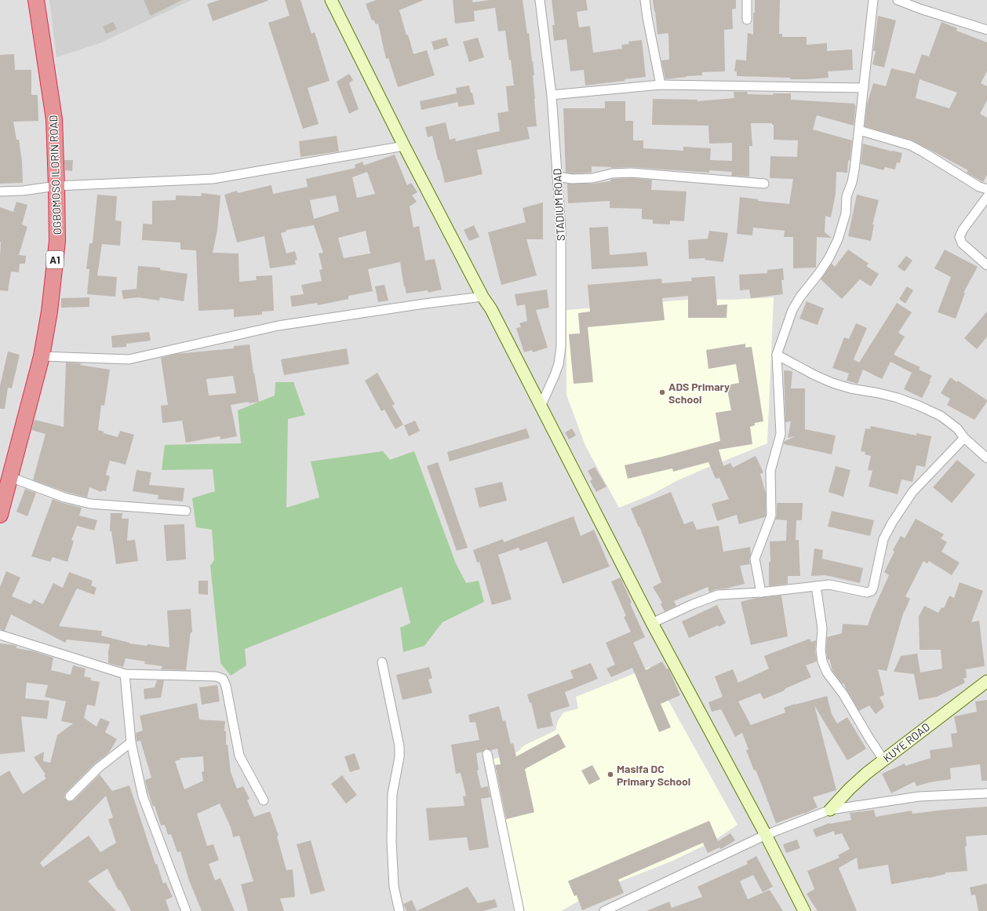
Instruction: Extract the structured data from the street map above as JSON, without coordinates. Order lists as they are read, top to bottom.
{
  "streets": {
    "highway": ["OGBOMOSO ILORIN ROAD", "A1"],
    "main road": ["KUYE ROAD"],
    "street": ["STADIUM ROAD"]
  },
  "places": ["ADS Primary School", "Masifa DC Primary School"]
}
